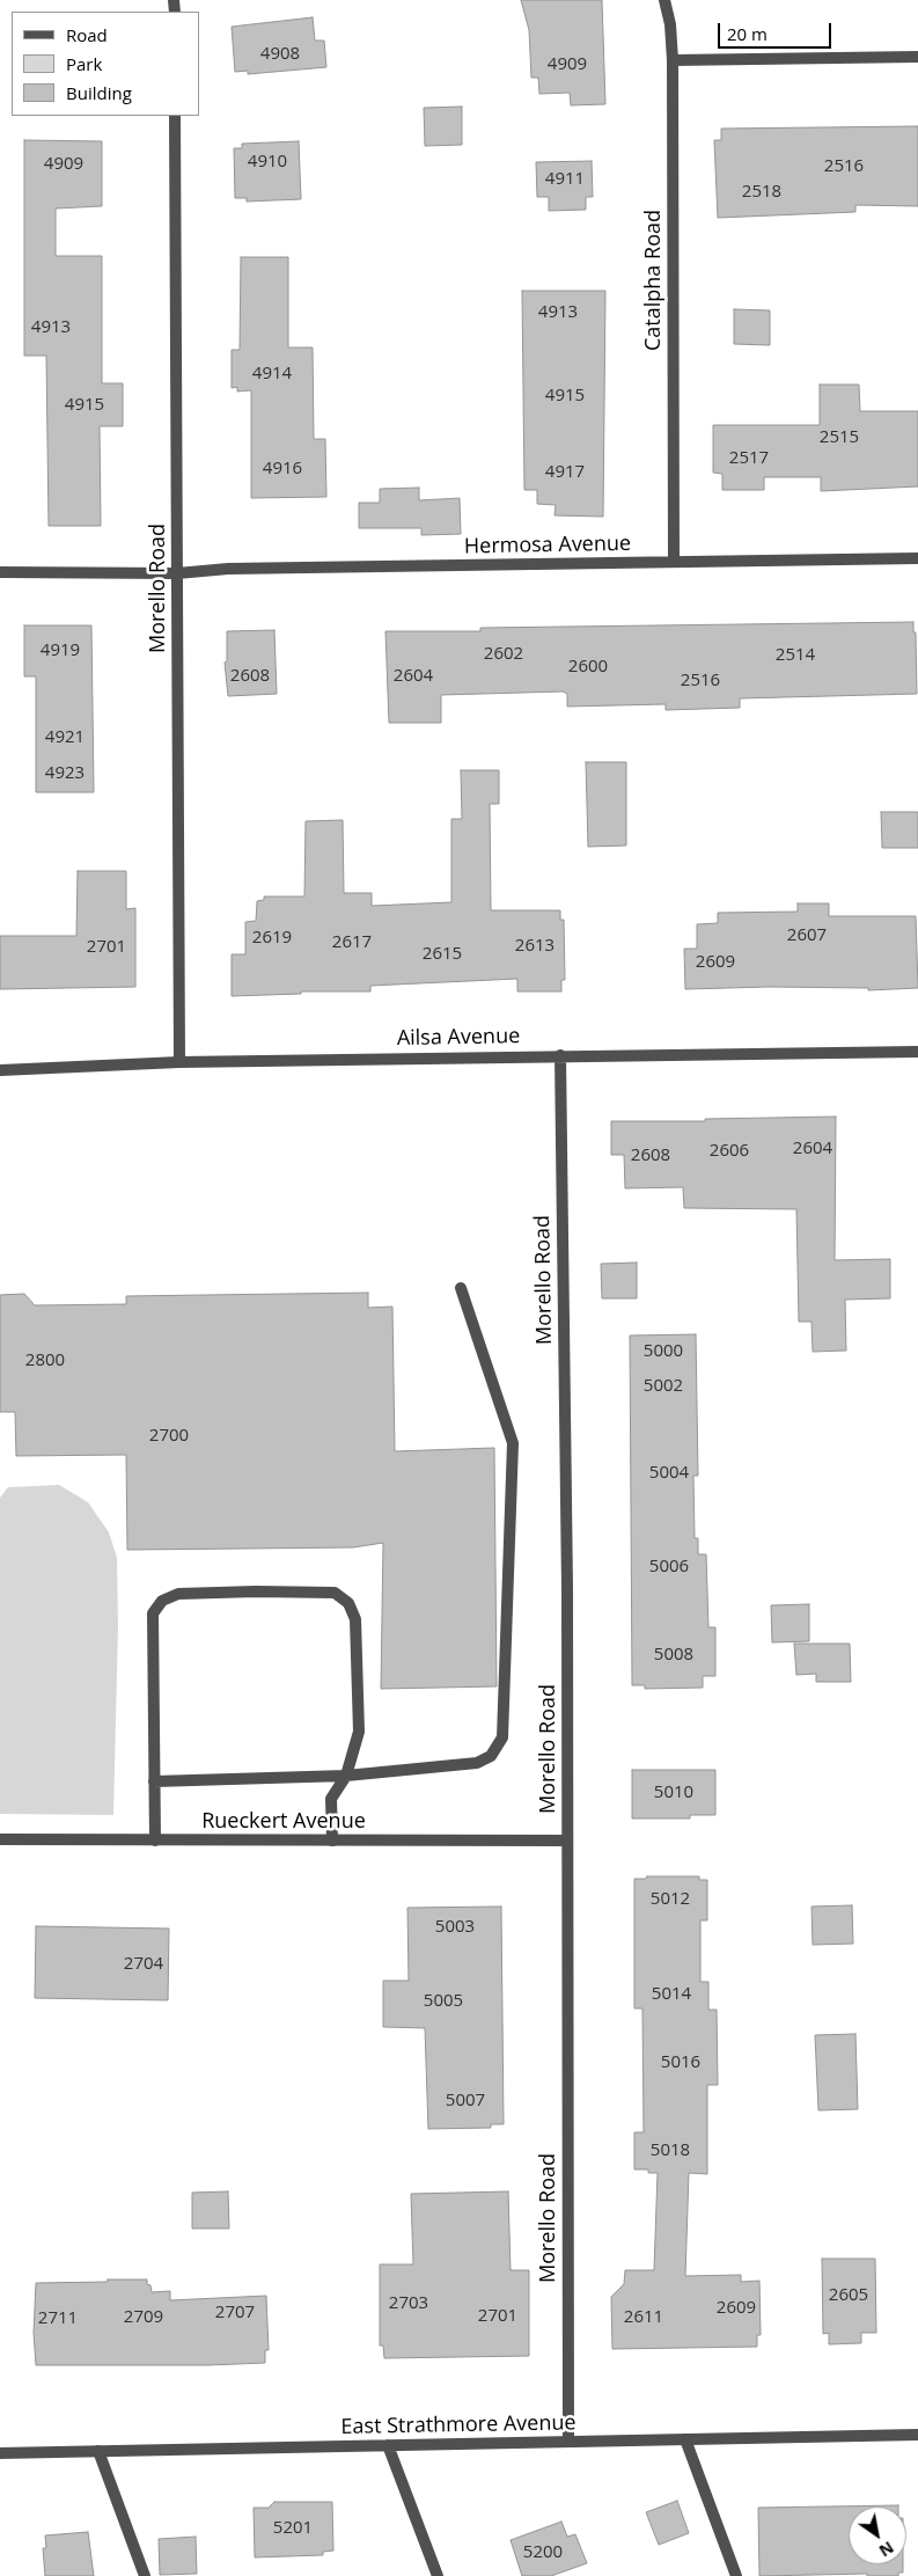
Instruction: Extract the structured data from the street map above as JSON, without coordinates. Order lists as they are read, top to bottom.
{
  "streets": {
    "street": [
      "Catalpha Road",
      "Hermosa Avenue",
      "Morello Road",
      "Ailsa Avenue",
      "Rueckert Avenue",
      "East Strathmore Avenue"
    ]
  },
  "crossings": [
    ["Catalpha Road", "Hermosa Avenue"],
    ["Hermosa Avenue", "Morello Road"],
    ["Morello Road", "Ailsa Avenue"],
    ["Morello Road", "Rueckert Avenue"],
    ["Morello Road", "East Strathmore Avenue"]
  ],
  "house_numbers": [
    "4908",
    "4909",
    "4910",
    "4909",
    "2516",
    "4911",
    "2518",
    "4913",
    "4913",
    "4914",
    "4915",
    "4915",
    "2515",
    "2517",
    "4916",
    "4917",
    "4919",
    "2602",
    "2514",
    "2600",
    "2608",
    "2604",
    "2516",
    "4921",
    "4923",
    "2607",
    "2619",
    "2617",
    "2613",
    "2701",
    "2615",
    "2609",
    "2604",
    "2606",
    "2608",
    "5000",
    "2800",
    "5002",
    "2700",
    "5004",
    "5006",
    "5008",
    "5010",
    "5012",
    "5003",
    "2704",
    "5014",
    "5005",
    "5016",
    "5007",
    "5018",
    "2605",
    "2703",
    "2609",
    "2707",
    "2701",
    "2709",
    "2611",
    "2711",
    "5201",
    "5200"
  ],
  "legend": ["Road", "Park", "Building"],
  "scale_bar": "20 m",
  "north": "bottom right"
}
